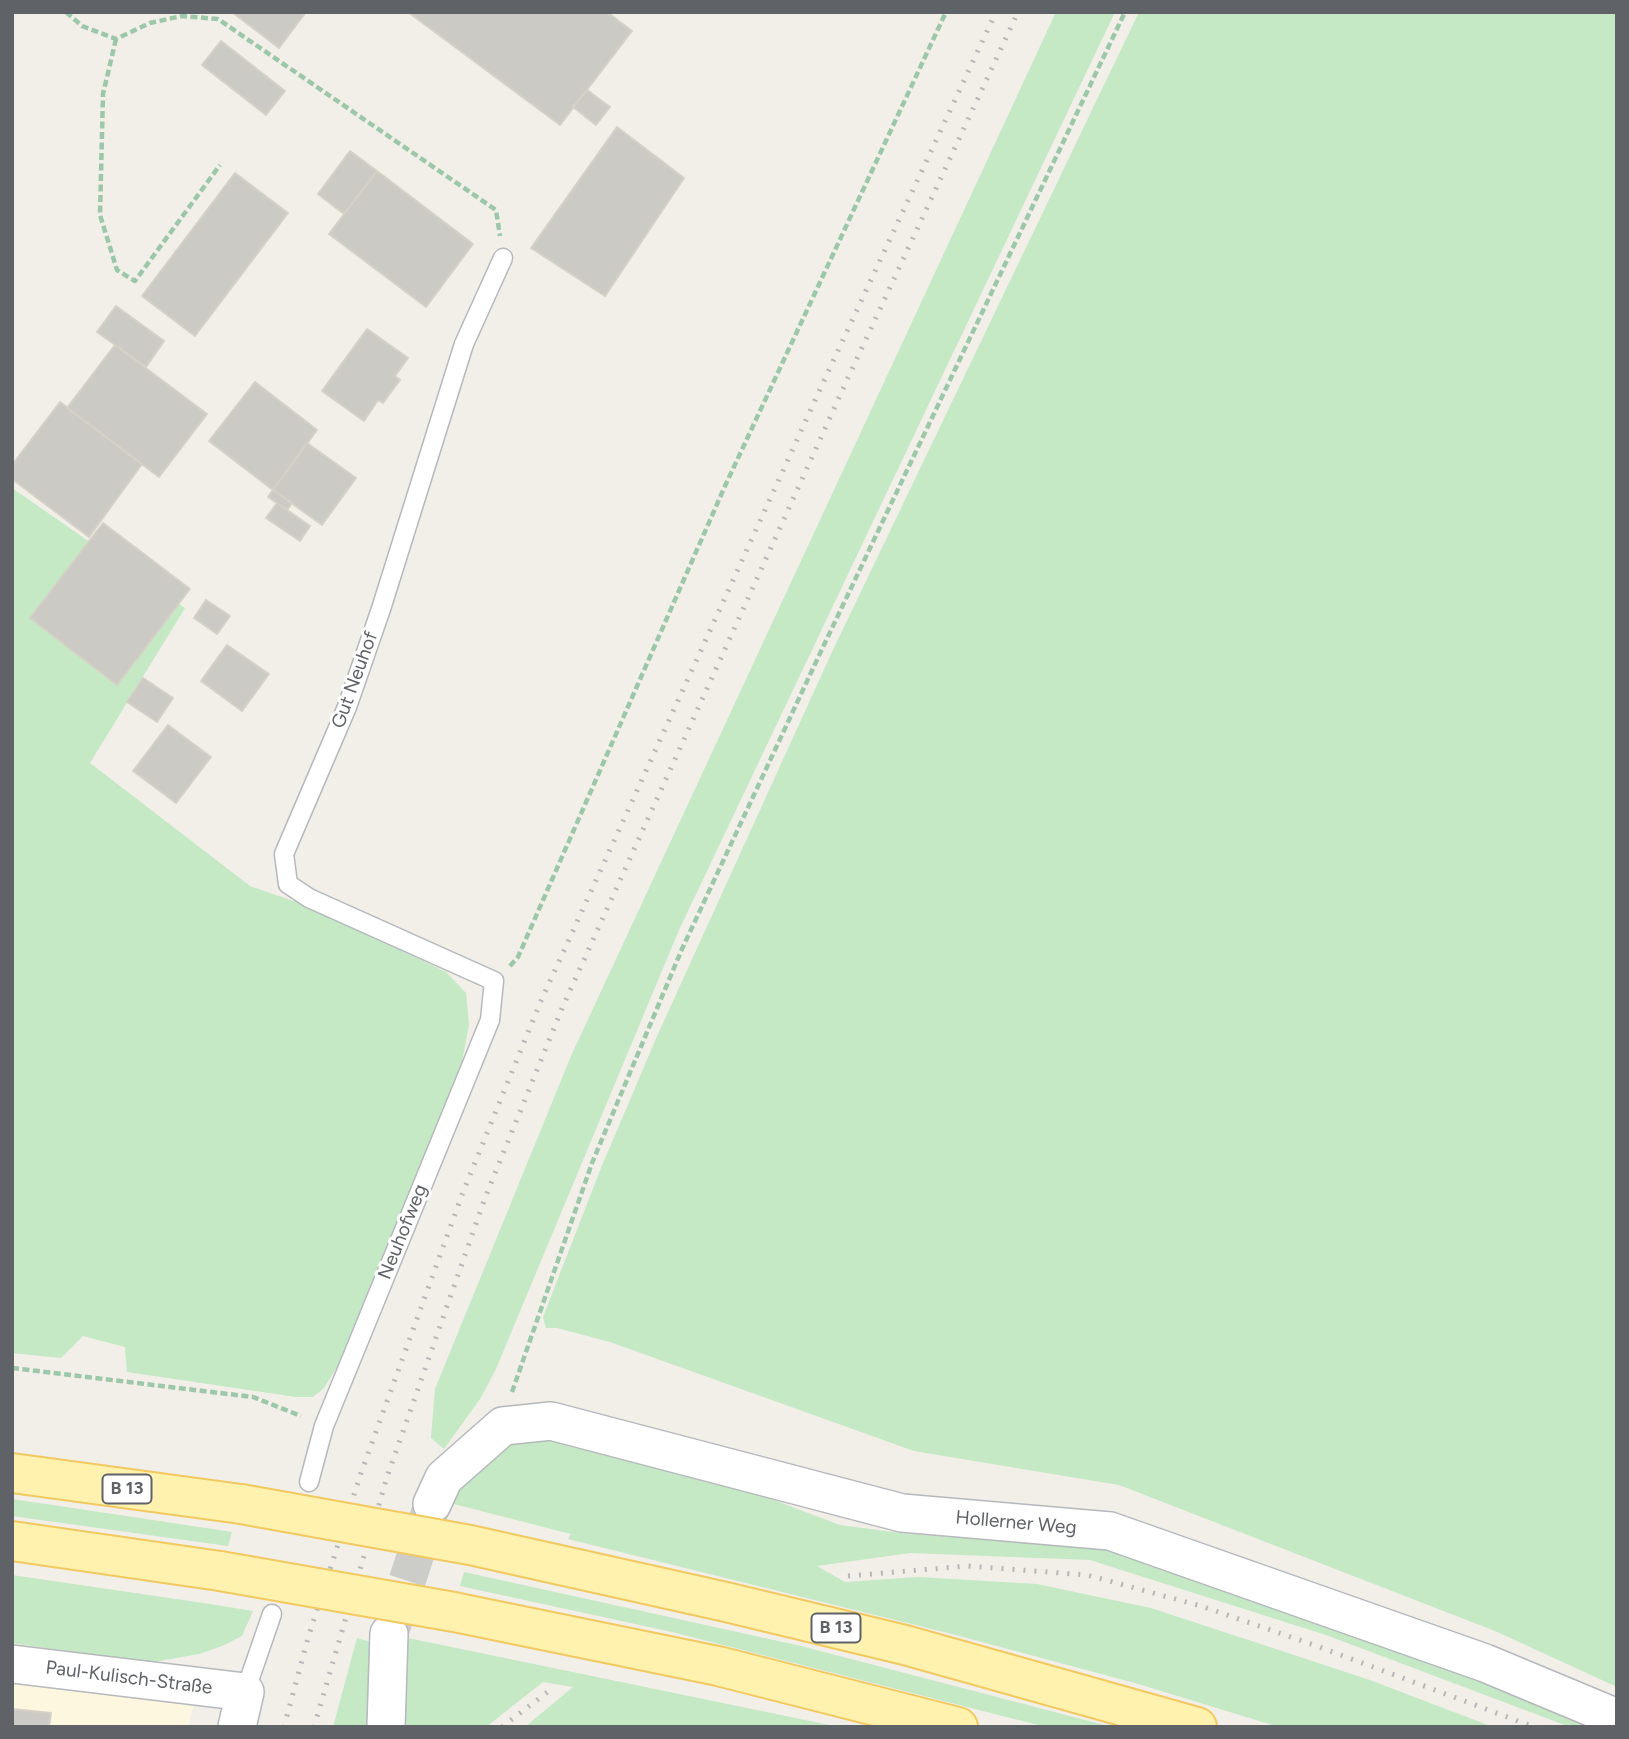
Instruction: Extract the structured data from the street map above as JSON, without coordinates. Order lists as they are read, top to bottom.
{
  "streets": {
    "main road": ["B 13"],
    "street": ["Hollerner Weg", "Paul-Kulisch-Straße"],
    "lane": ["Gut Neuhof", "Neuhofweg"]
  },
  "crossings": [
    ["Gut Neuhof", "Neuhofweg"]
  ]
}
